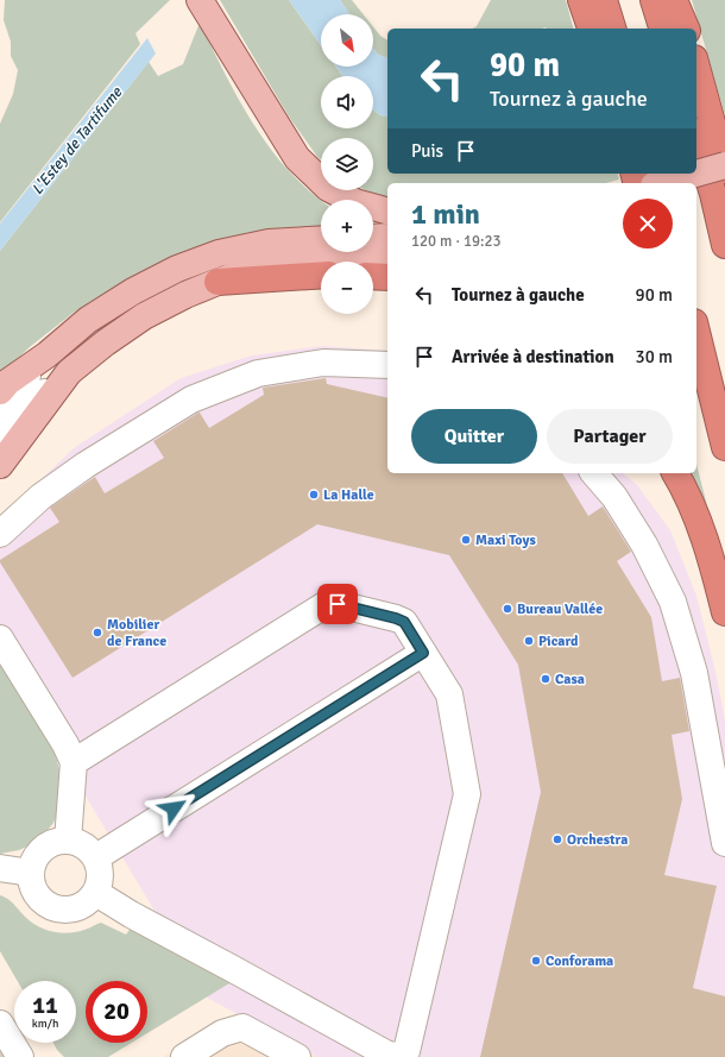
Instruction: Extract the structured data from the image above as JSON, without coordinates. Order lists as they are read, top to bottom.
{
  "water": ["L'Estey de Tartifume"],
  "places": [
    "La Halle",
    "Maxi Toys",
    "Bureau Vallée",
    "Mobilier de France",
    "Picard",
    "Casa",
    "Orchestra",
    "Conforama"
  ],
  "north": "bottom right",
  "page": {
    "map_buttons": ["+", "−"],
    "turn": ["90 m", "Tournez à gauche"],
    "then": "Puis",
    "heading": ["1 min", "120 m · 19:23"],
    "list": [
      {
        "name": "Tournez à gauche",
        "value": "90 m"
      },
      {
        "name": "Arrivée à destination",
        "value": "30 m"
      }
    ],
    "buttons": ["Quitter", "Partager"],
    "speed": "11 km/h",
    "limit": "20"
  }
}
